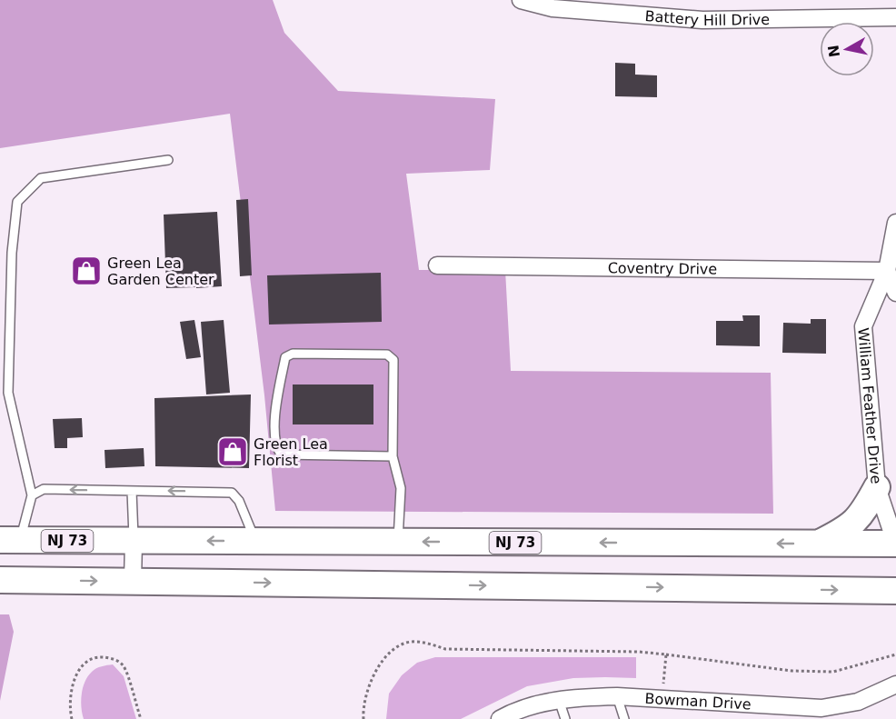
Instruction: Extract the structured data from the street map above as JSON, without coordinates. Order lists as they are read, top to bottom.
{
  "streets": {
    "highway": ["NJ 73"],
    "street": [
      "Battery Hill Drive",
      "Coventry Drive",
      "William Feather Drive",
      "Bowman Drive"
    ]
  },
  "crossings": [
    ["Coventry Drive", "William Feather Drive"],
    ["William Feather Drive", "NJ 73"]
  ],
  "places": {
    "shop": ["Green Lea Garden Center", "Green Lea Florist"]
  },
  "north": "left"
}
